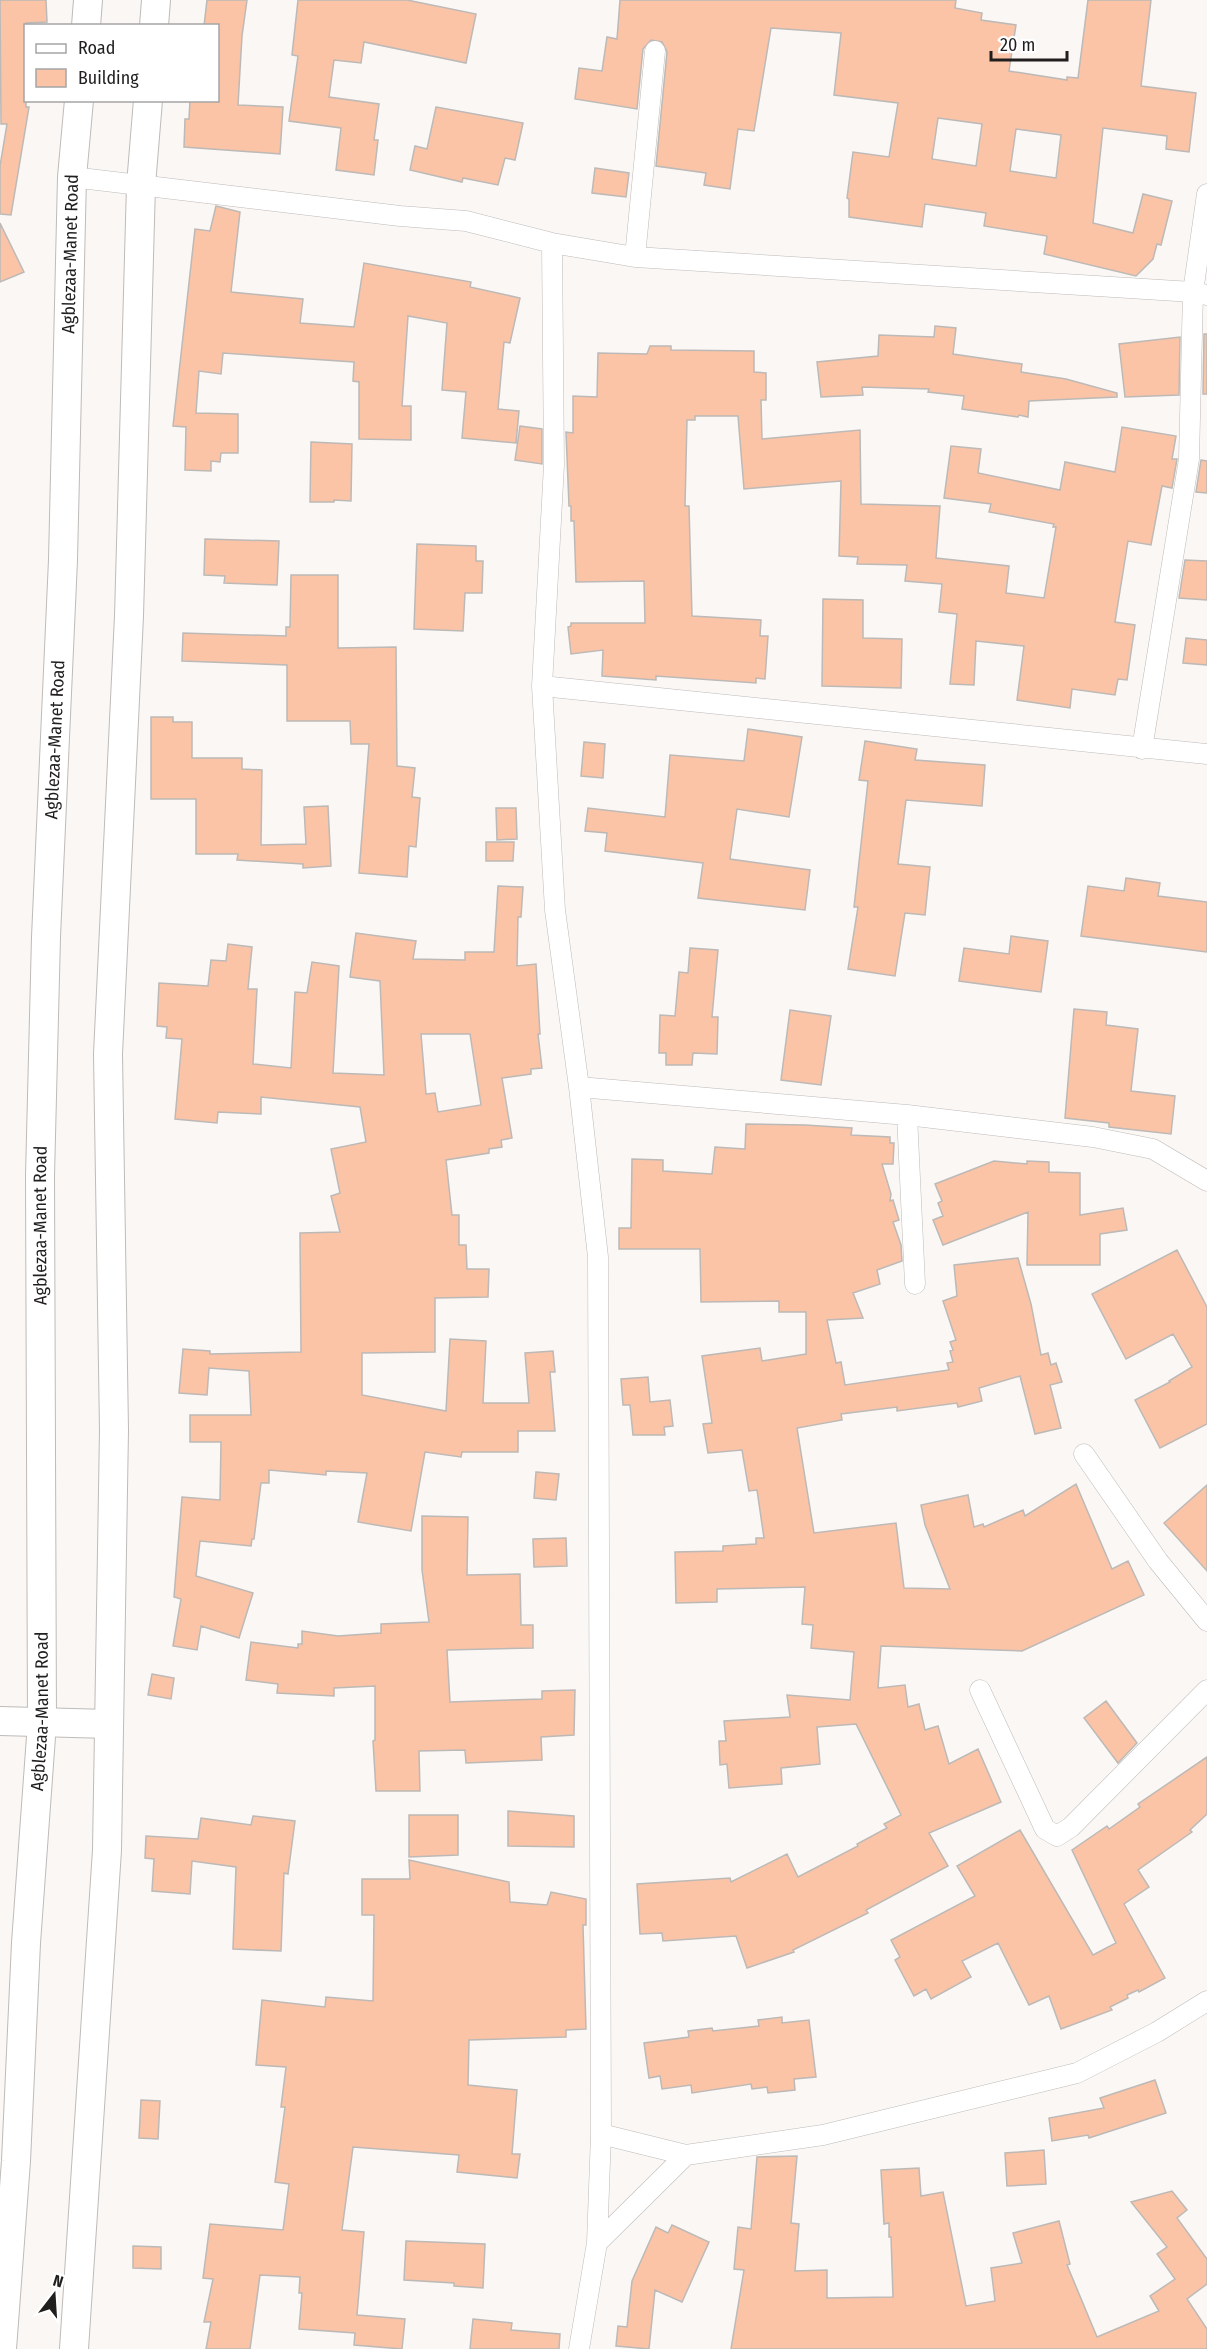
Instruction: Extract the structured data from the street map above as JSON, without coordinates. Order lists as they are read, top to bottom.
{
  "streets": {
    "main road": ["Agblezaa-Manet Road"]
  },
  "legend": ["Road", "Building"],
  "scale_bar": "20 m",
  "north": "top"
}
